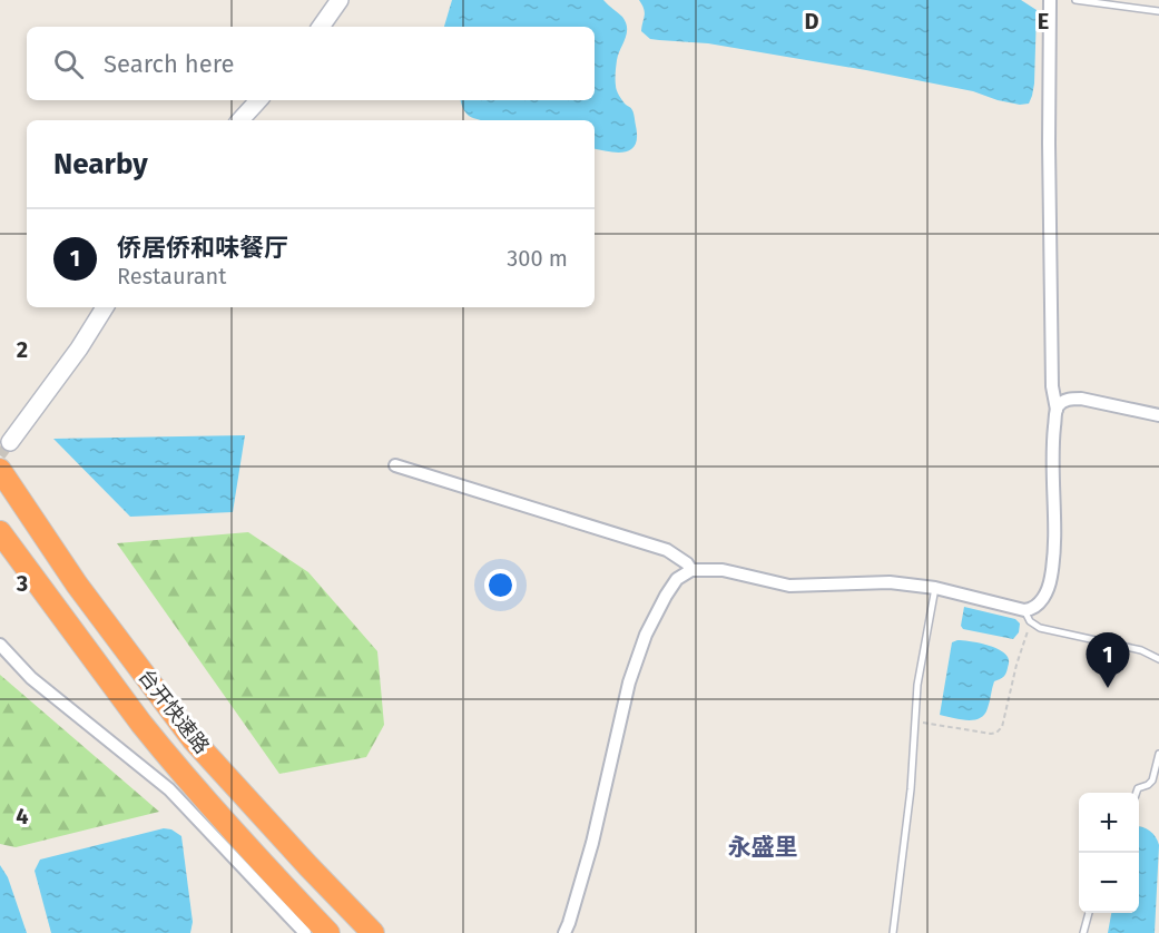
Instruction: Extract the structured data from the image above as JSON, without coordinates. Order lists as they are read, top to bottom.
{
  "streets": {
    "highway": ["台开快速路"]
  },
  "districts": ["永盛里"],
  "page": {
    "search": "Search here",
    "heading": "Nearby",
    "list": [
      {
        "mark": "1",
        "name": "侨居侨和味餐厅",
        "note": "Restaurant",
        "value": "300 m"
      }
    ],
    "pins": "1",
    "map_buttons": ["+", "−"]
  },
  "grid": {
    "columns": ["D", "E"],
    "rows": ["2", "3", "4"]
  }
}
